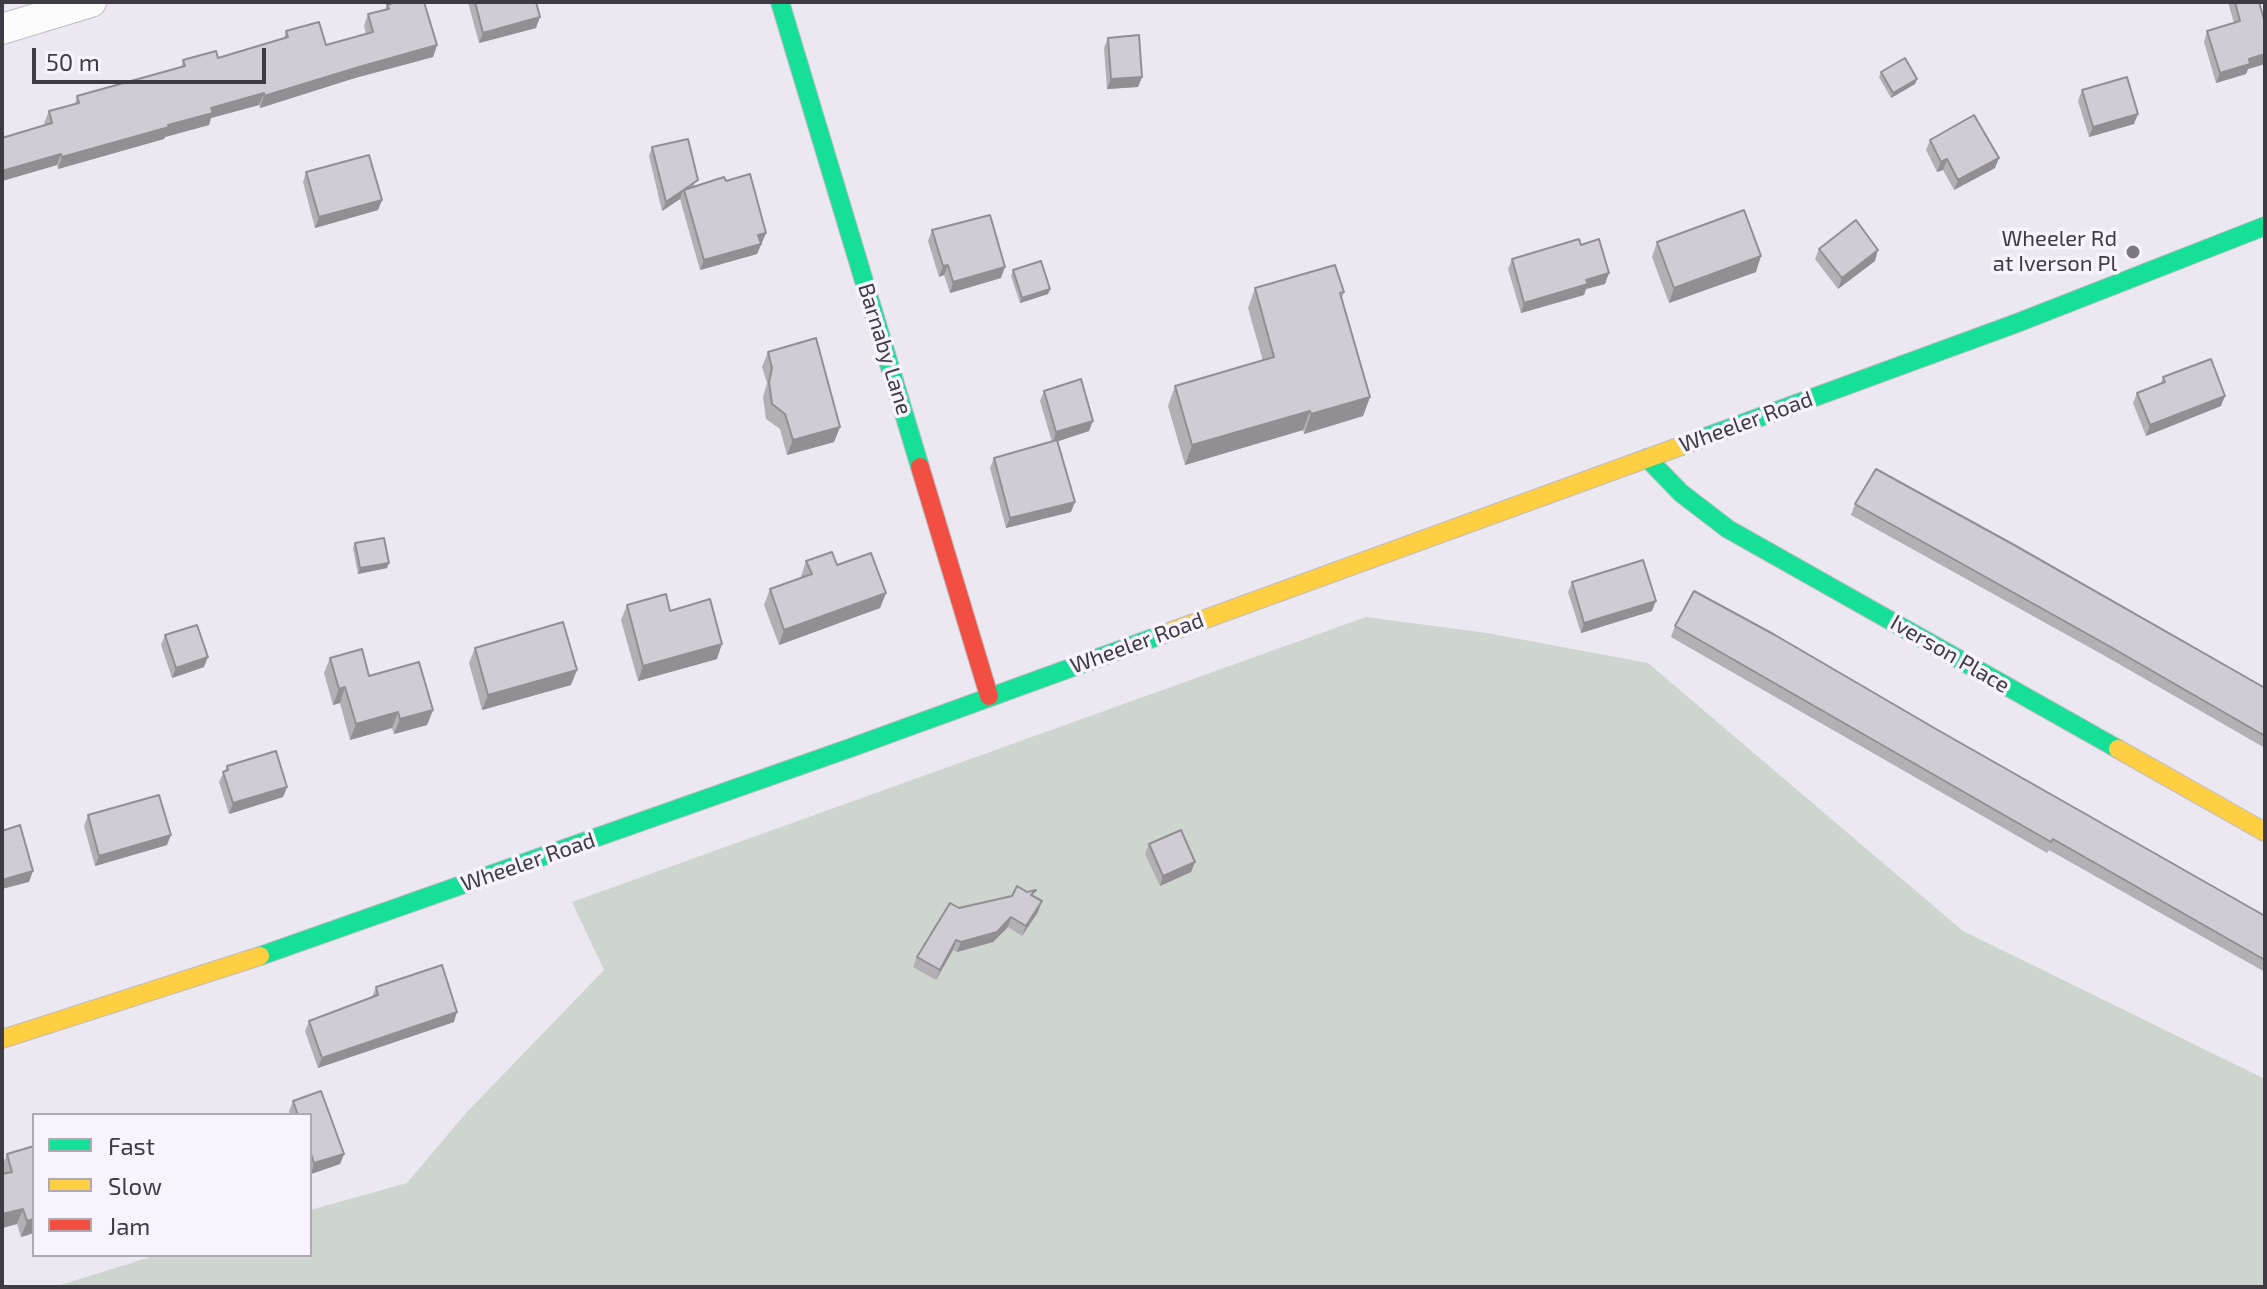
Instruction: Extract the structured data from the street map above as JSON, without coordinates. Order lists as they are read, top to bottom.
{
  "streets": {
    "main road": ["Barnaby Lane", "Wheeler Road", "Iverson Place"]
  },
  "crossings": [
    ["Barnaby Lane", "Wheeler Road"],
    ["Wheeler Road", "Iverson Place"]
  ],
  "places": ["Wheeler Rd at Iverson Pl"],
  "legend": ["Fast", "Slow", "Jam"],
  "scale_bar": "50 m"
}
